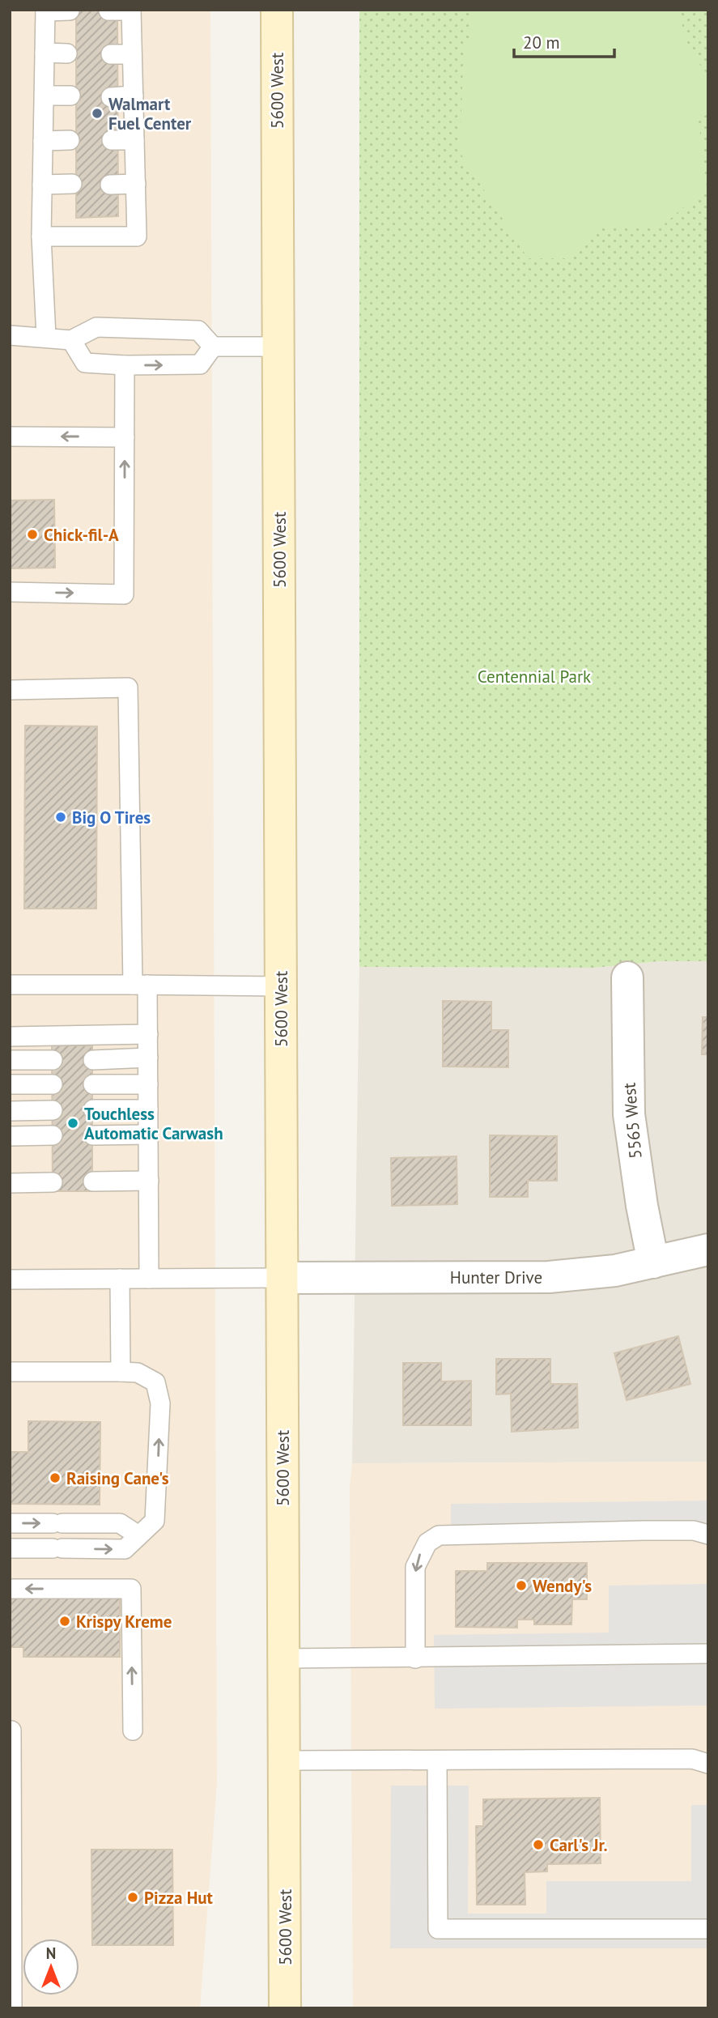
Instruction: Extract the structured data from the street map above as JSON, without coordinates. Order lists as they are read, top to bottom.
{
  "streets": {
    "main road": ["5600 West"],
    "street": ["5565 West", "Hunter Drive"]
  },
  "crossings": [
    ["5600 West", "Hunter Drive"],
    ["5565 West", "Hunter Drive"]
  ],
  "parks": ["Centennial Park"],
  "places": [
    "Walmart Fuel Center",
    "Chick-fil-A",
    "Big O Tires",
    "Touchless Automatic Carwash",
    "Raising Cane's",
    "Wendy's",
    "Krispy Kreme",
    "Carl's Jr.",
    "Pizza Hut"
  ],
  "scale_bar": "20 m",
  "north": "top"
}
